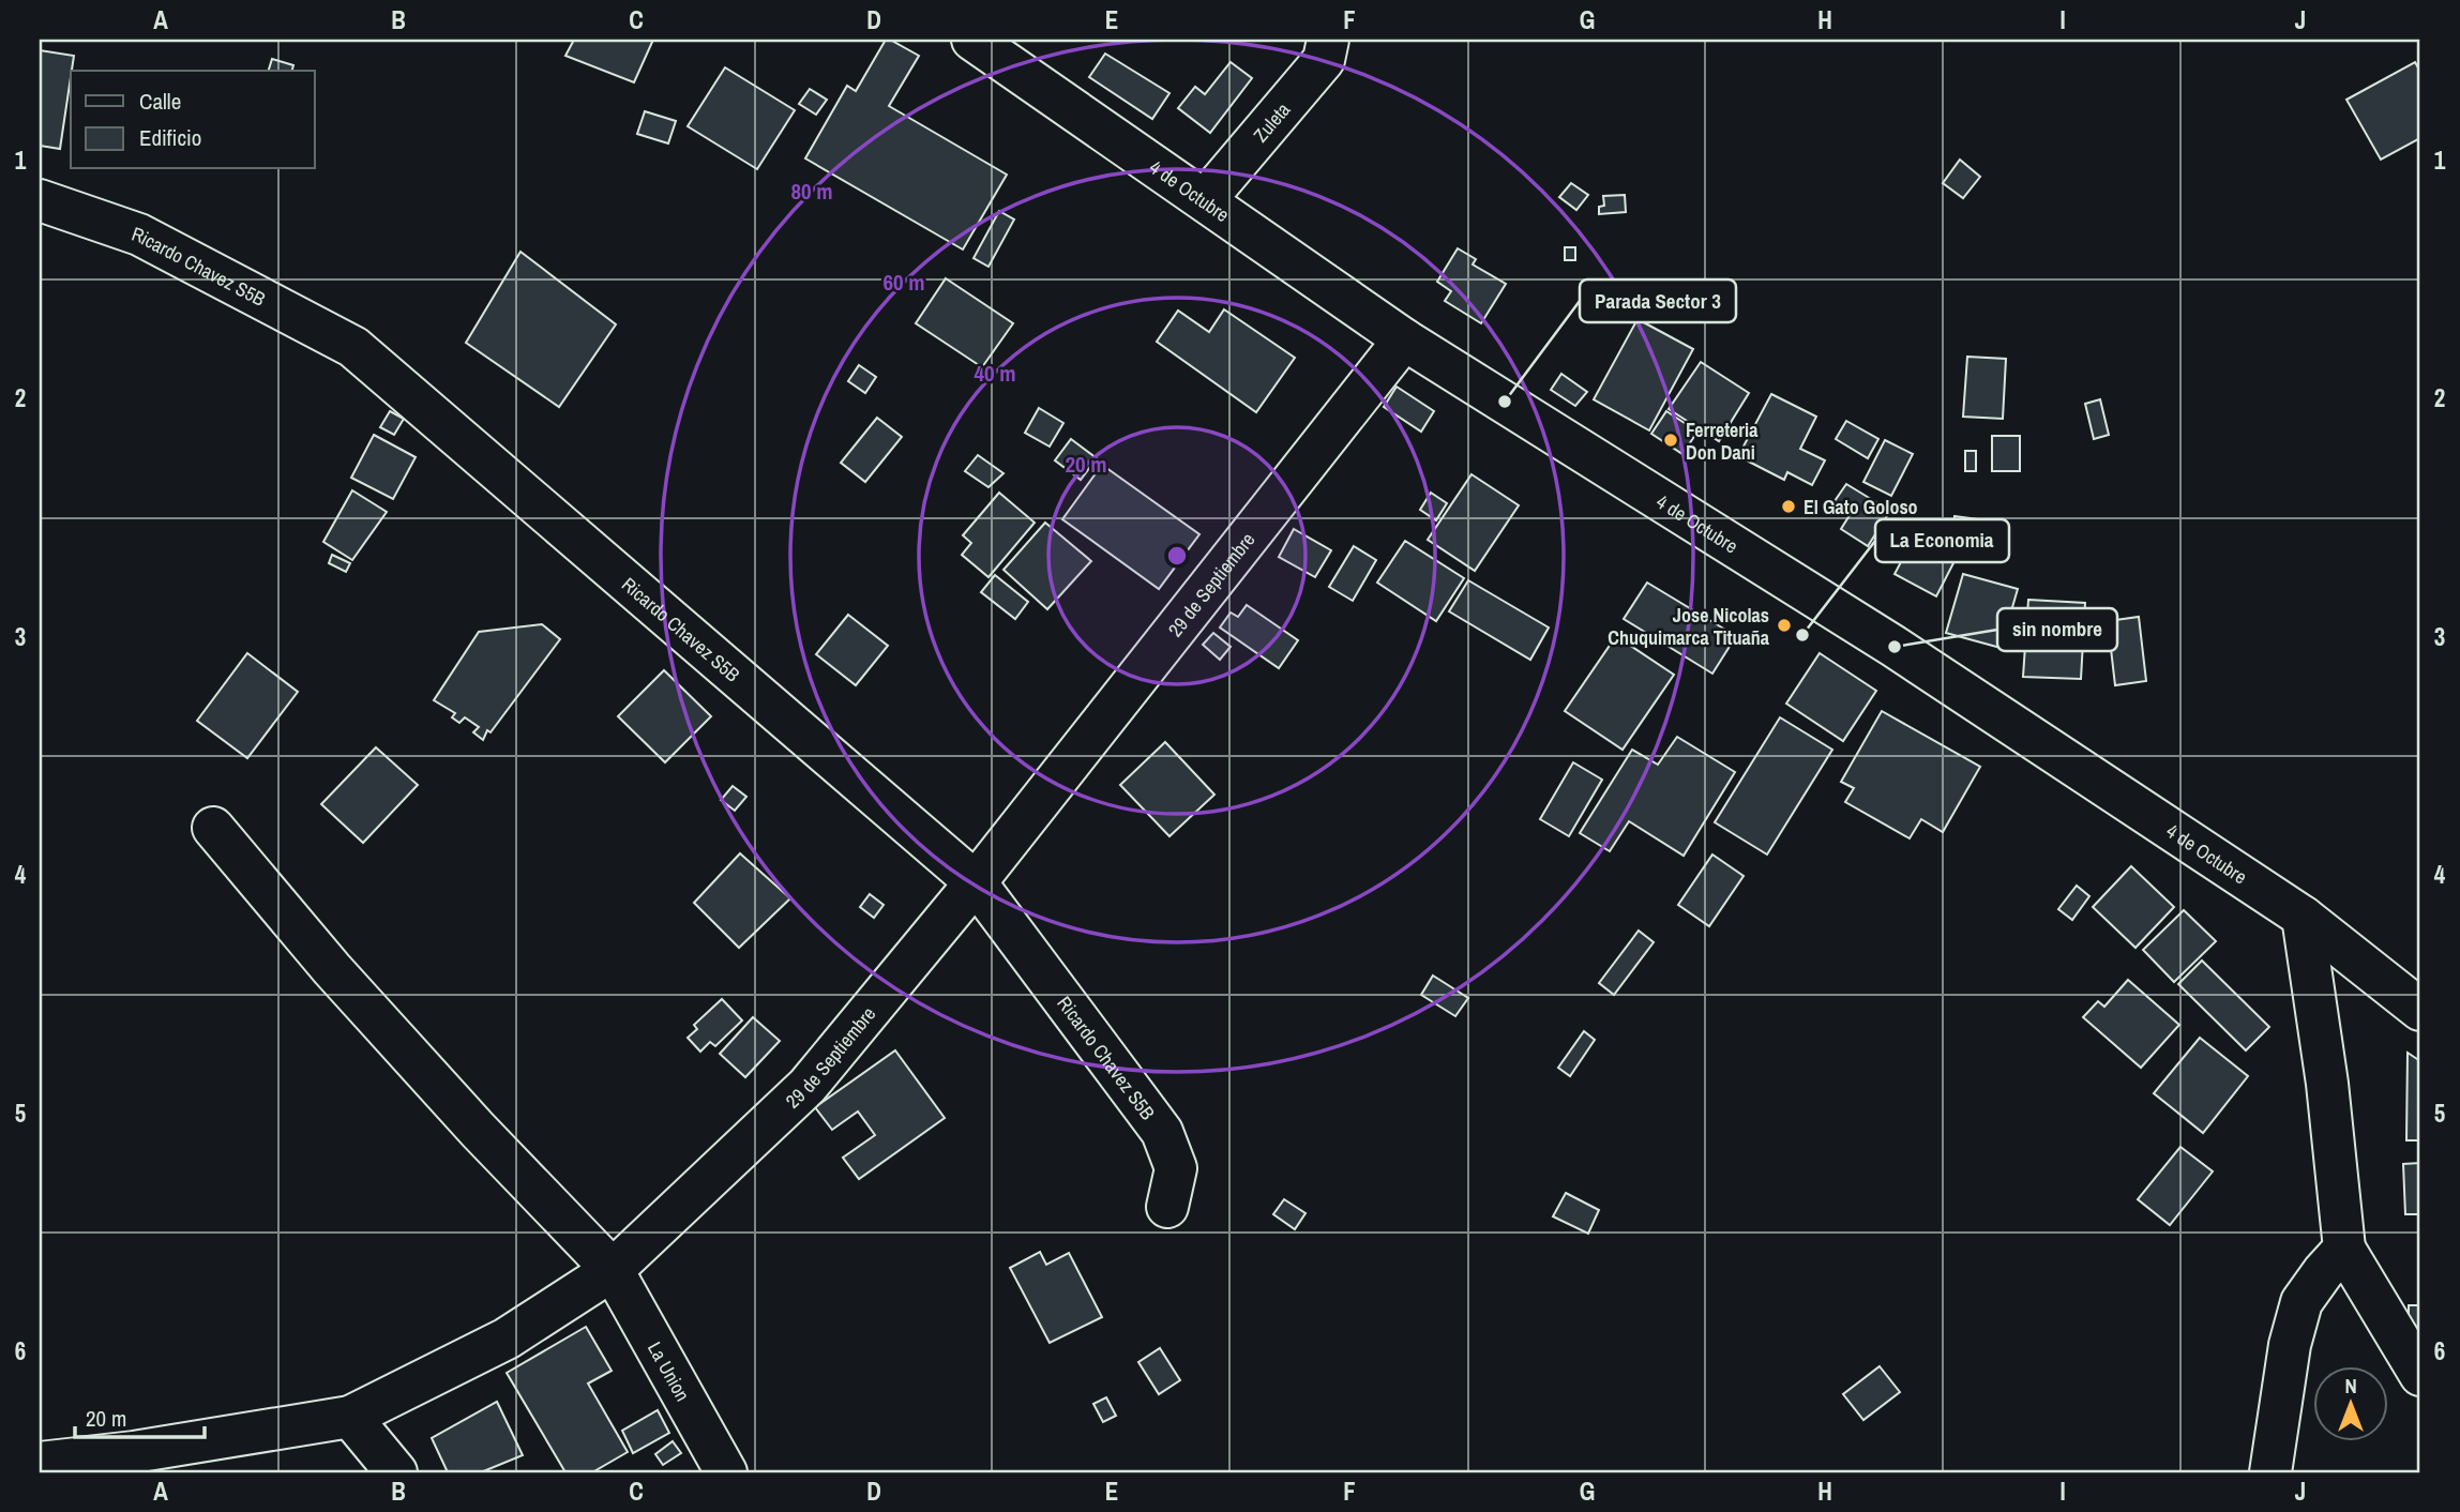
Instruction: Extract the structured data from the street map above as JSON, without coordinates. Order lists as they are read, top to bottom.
{
  "streets": {
    "street": [
      "Zuleta",
      "4 de Octubre",
      "Ricardo Chavez S5B",
      "29 de Septiembre",
      "La Union"
    ]
  },
  "crossings": [
    ["Zuleta", "4 de Octubre"],
    ["4 de Octubre", "29 de Septiembre"],
    ["Ricardo Chavez S5B", "29 de Septiembre"],
    ["29 de Septiembre", "La Union"]
  ],
  "places": [
    "Parada Sector 3",
    "Ferreteria Don Dani",
    "El Gato Goloso",
    "Jose Nicolas Chuquimarca Tituaña",
    "La Economia",
    "sin nombre"
  ],
  "legend": ["Calle", "Edificio"],
  "scale_bar": "20 m",
  "north": "top",
  "grid": {
    "columns": [
      "A",
      "B",
      "C",
      "D",
      "E",
      "F",
      "G",
      "H",
      "I",
      "J"
    ],
    "rows": [
      "1",
      "2",
      "3",
      "4",
      "5",
      "6"
    ]
  },
  "rings": [
    "80 m",
    "60 m",
    "40 m",
    "20 m"
  ]
}
